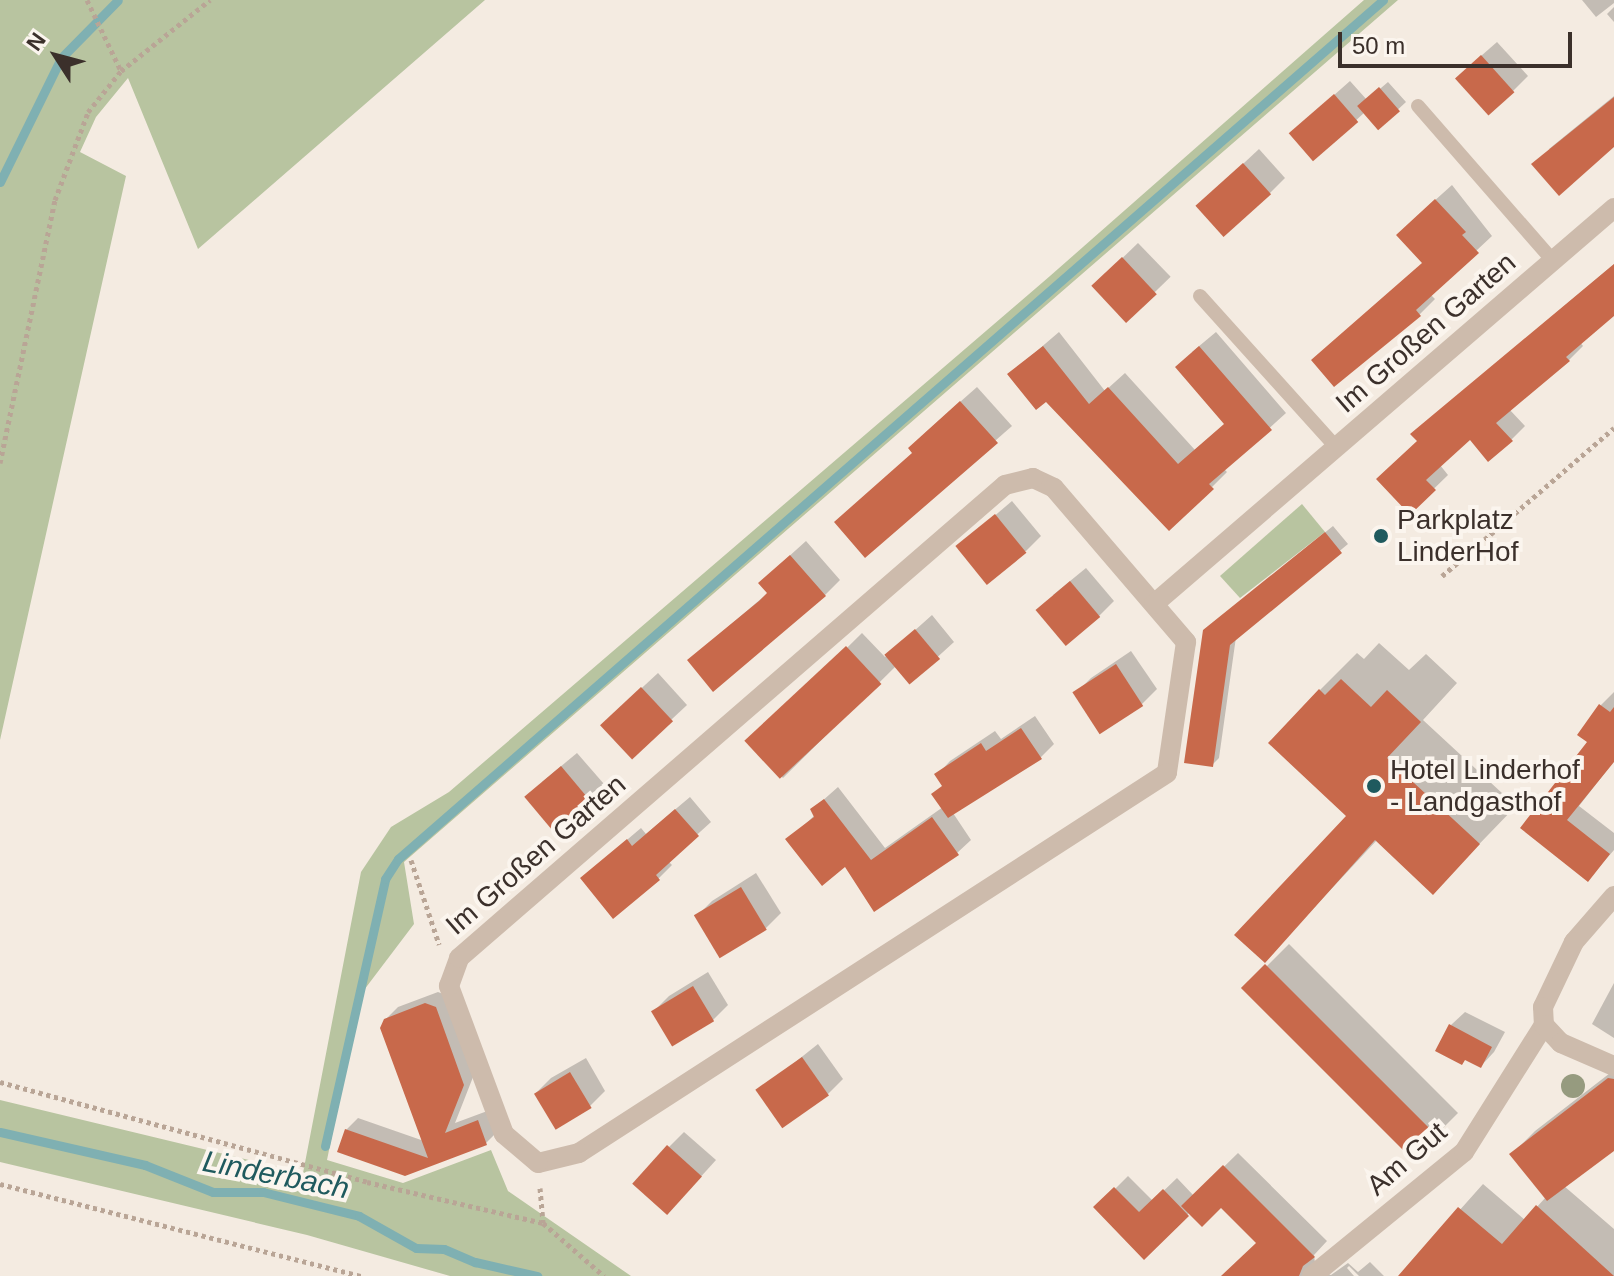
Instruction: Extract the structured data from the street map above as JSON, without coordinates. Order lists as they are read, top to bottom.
{
  "streets": {
    "street": ["Im Großen Garten", "Am Gut"]
  },
  "water": ["Linderbach"],
  "places": ["Parkplatz LinderHof", "Hotel Linderhof - Landgasthof"],
  "scale_bar": "50 m",
  "north": "top left"
}
